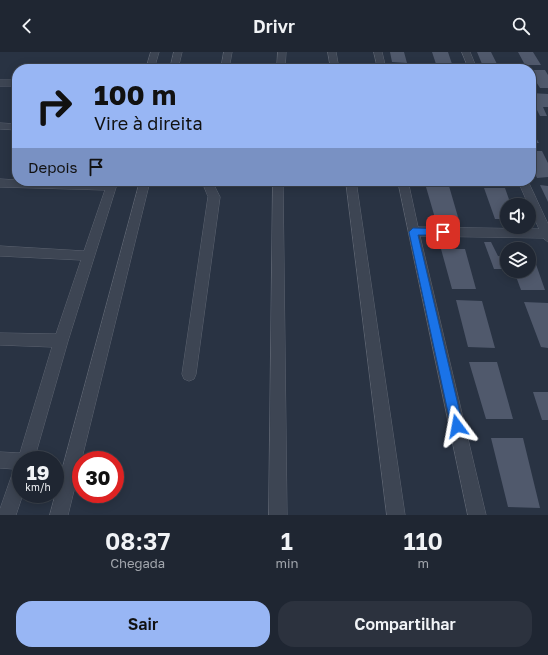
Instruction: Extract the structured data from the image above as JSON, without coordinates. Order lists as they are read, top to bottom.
{
  "page": {
    "header": "Drivr",
    "turn": ["100 m", "Vire à direita"],
    "then": "Depois",
    "speed": "19 km/h",
    "limit": "30",
    "eta": [
      "08:37",
      "Chegada",
      "1",
      "min",
      "110",
      "m"
    ],
    "buttons": ["Sair", "Compartilhar"]
  }
}
